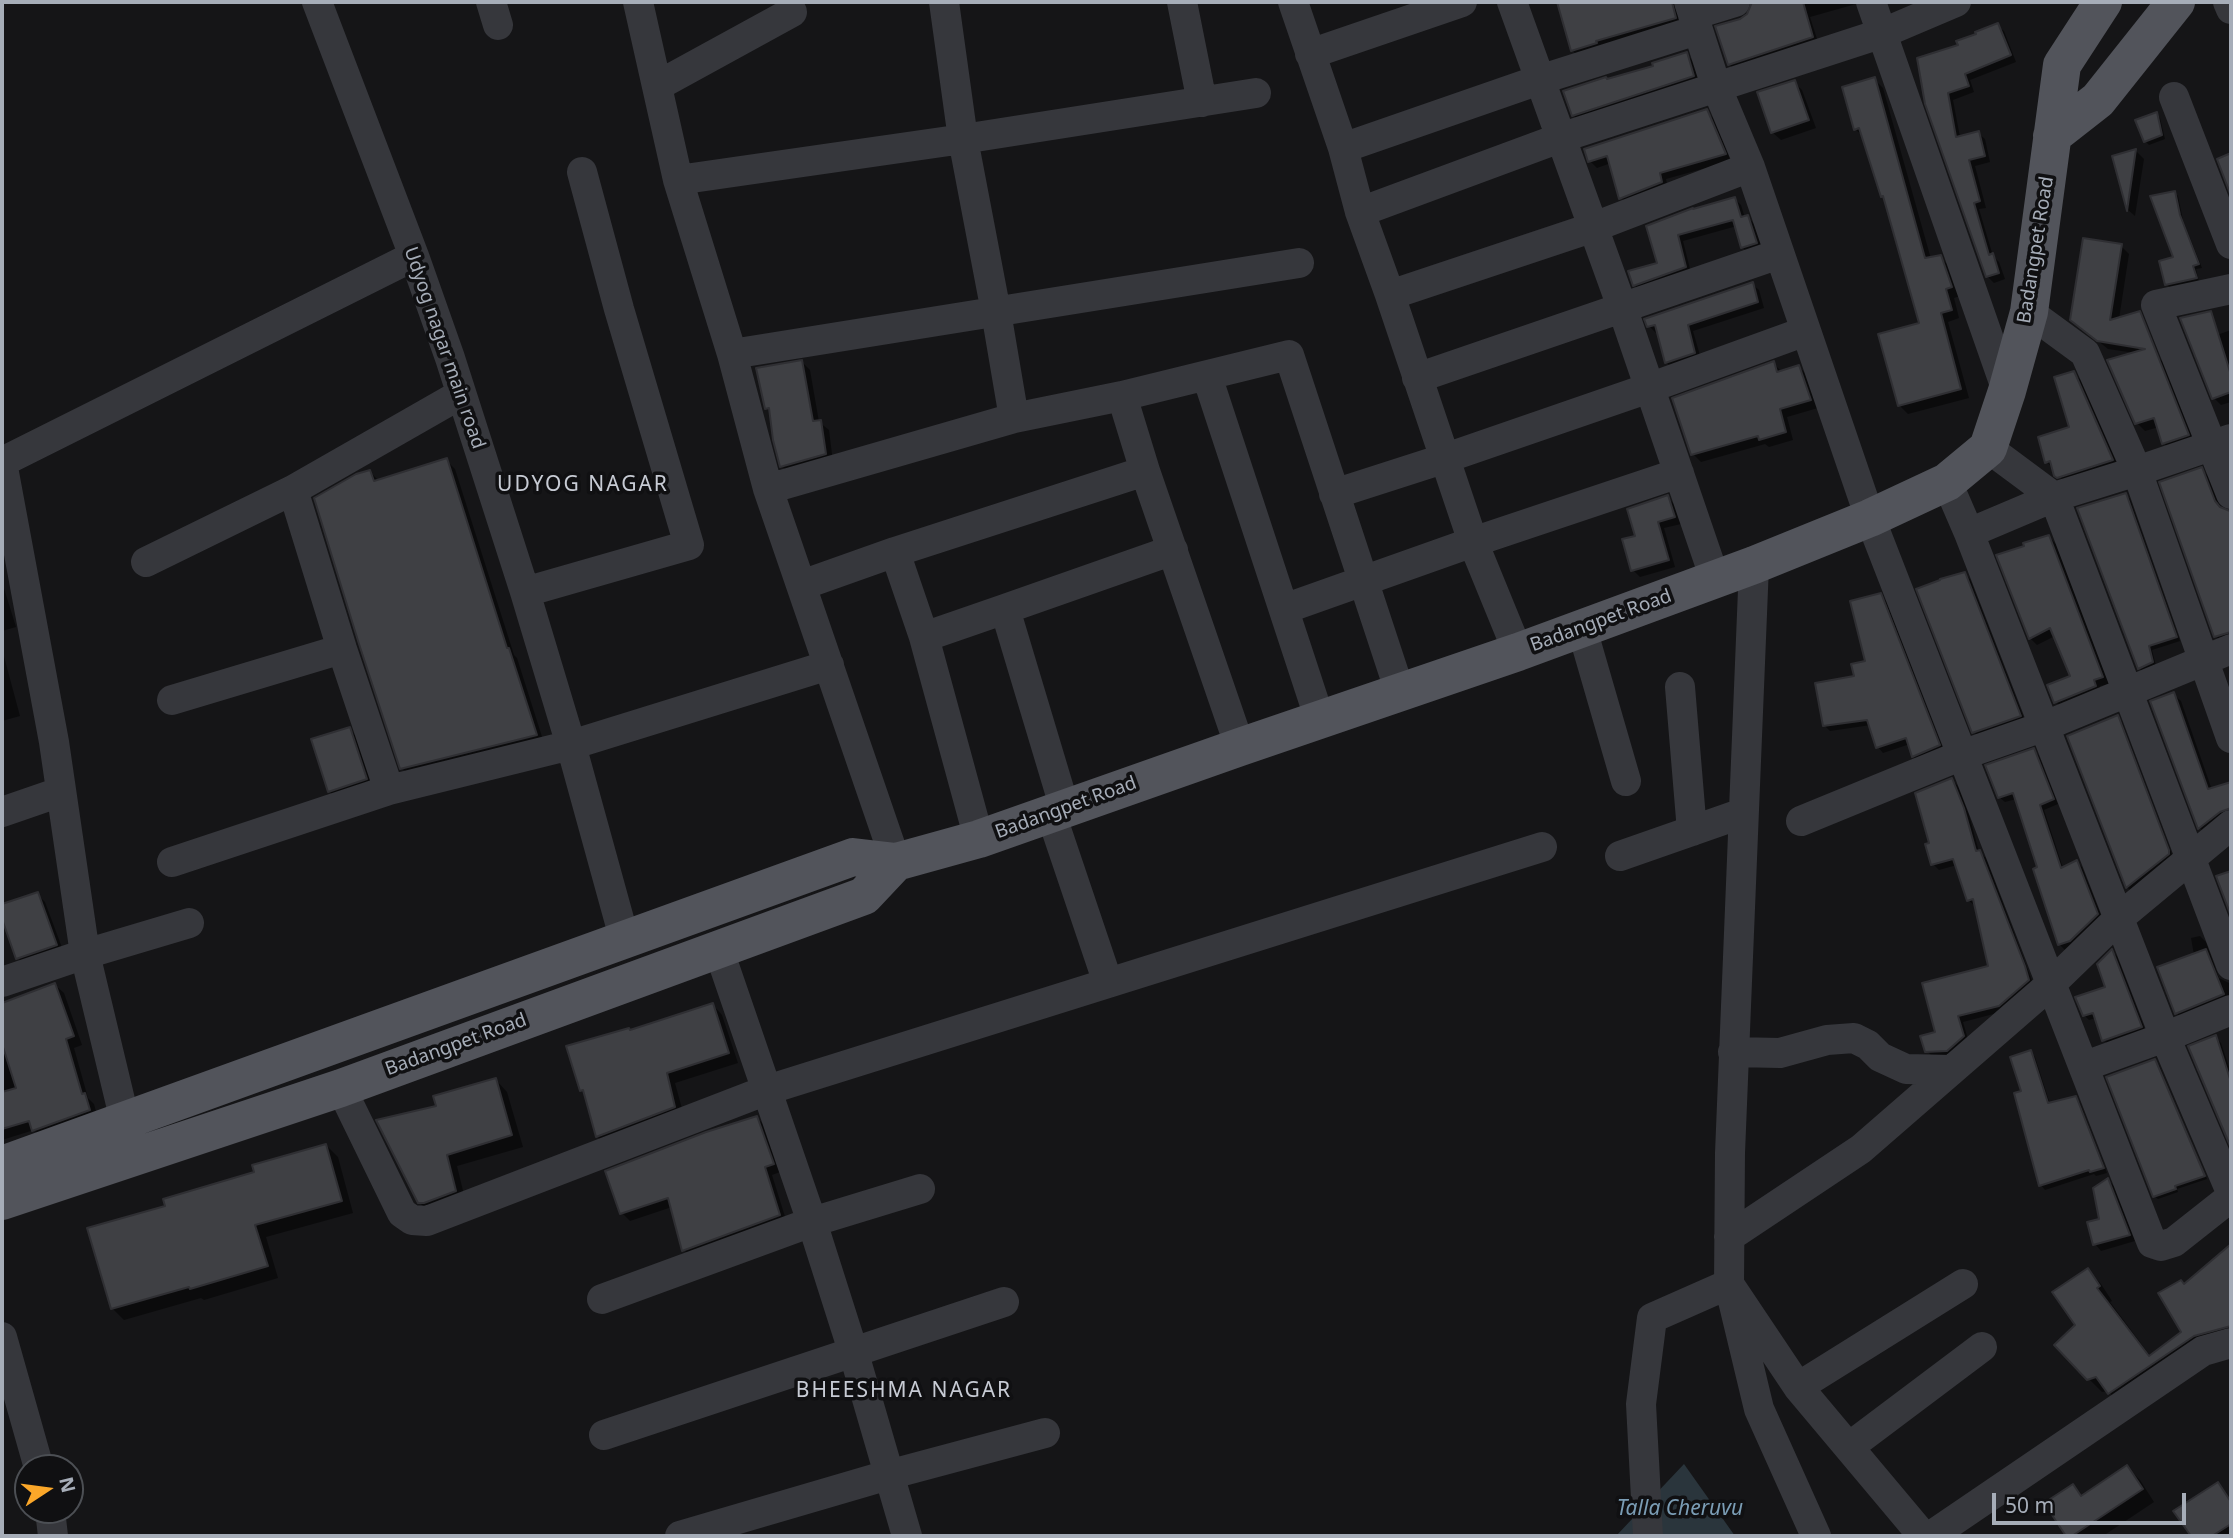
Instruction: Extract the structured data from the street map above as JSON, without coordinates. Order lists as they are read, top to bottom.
{
  "streets": {
    "main road": ["Badangpet Road"],
    "street": ["Udyog nagar main road"]
  },
  "crossings": [
    ["Badangpet Road", "Udyog nagar main road"]
  ],
  "districts": ["UDYOG NAGAR", "BHEESHMA NAGAR"],
  "water": ["Talla Cheruvu"],
  "scale_bar": "50 m",
  "north": "right"
}
